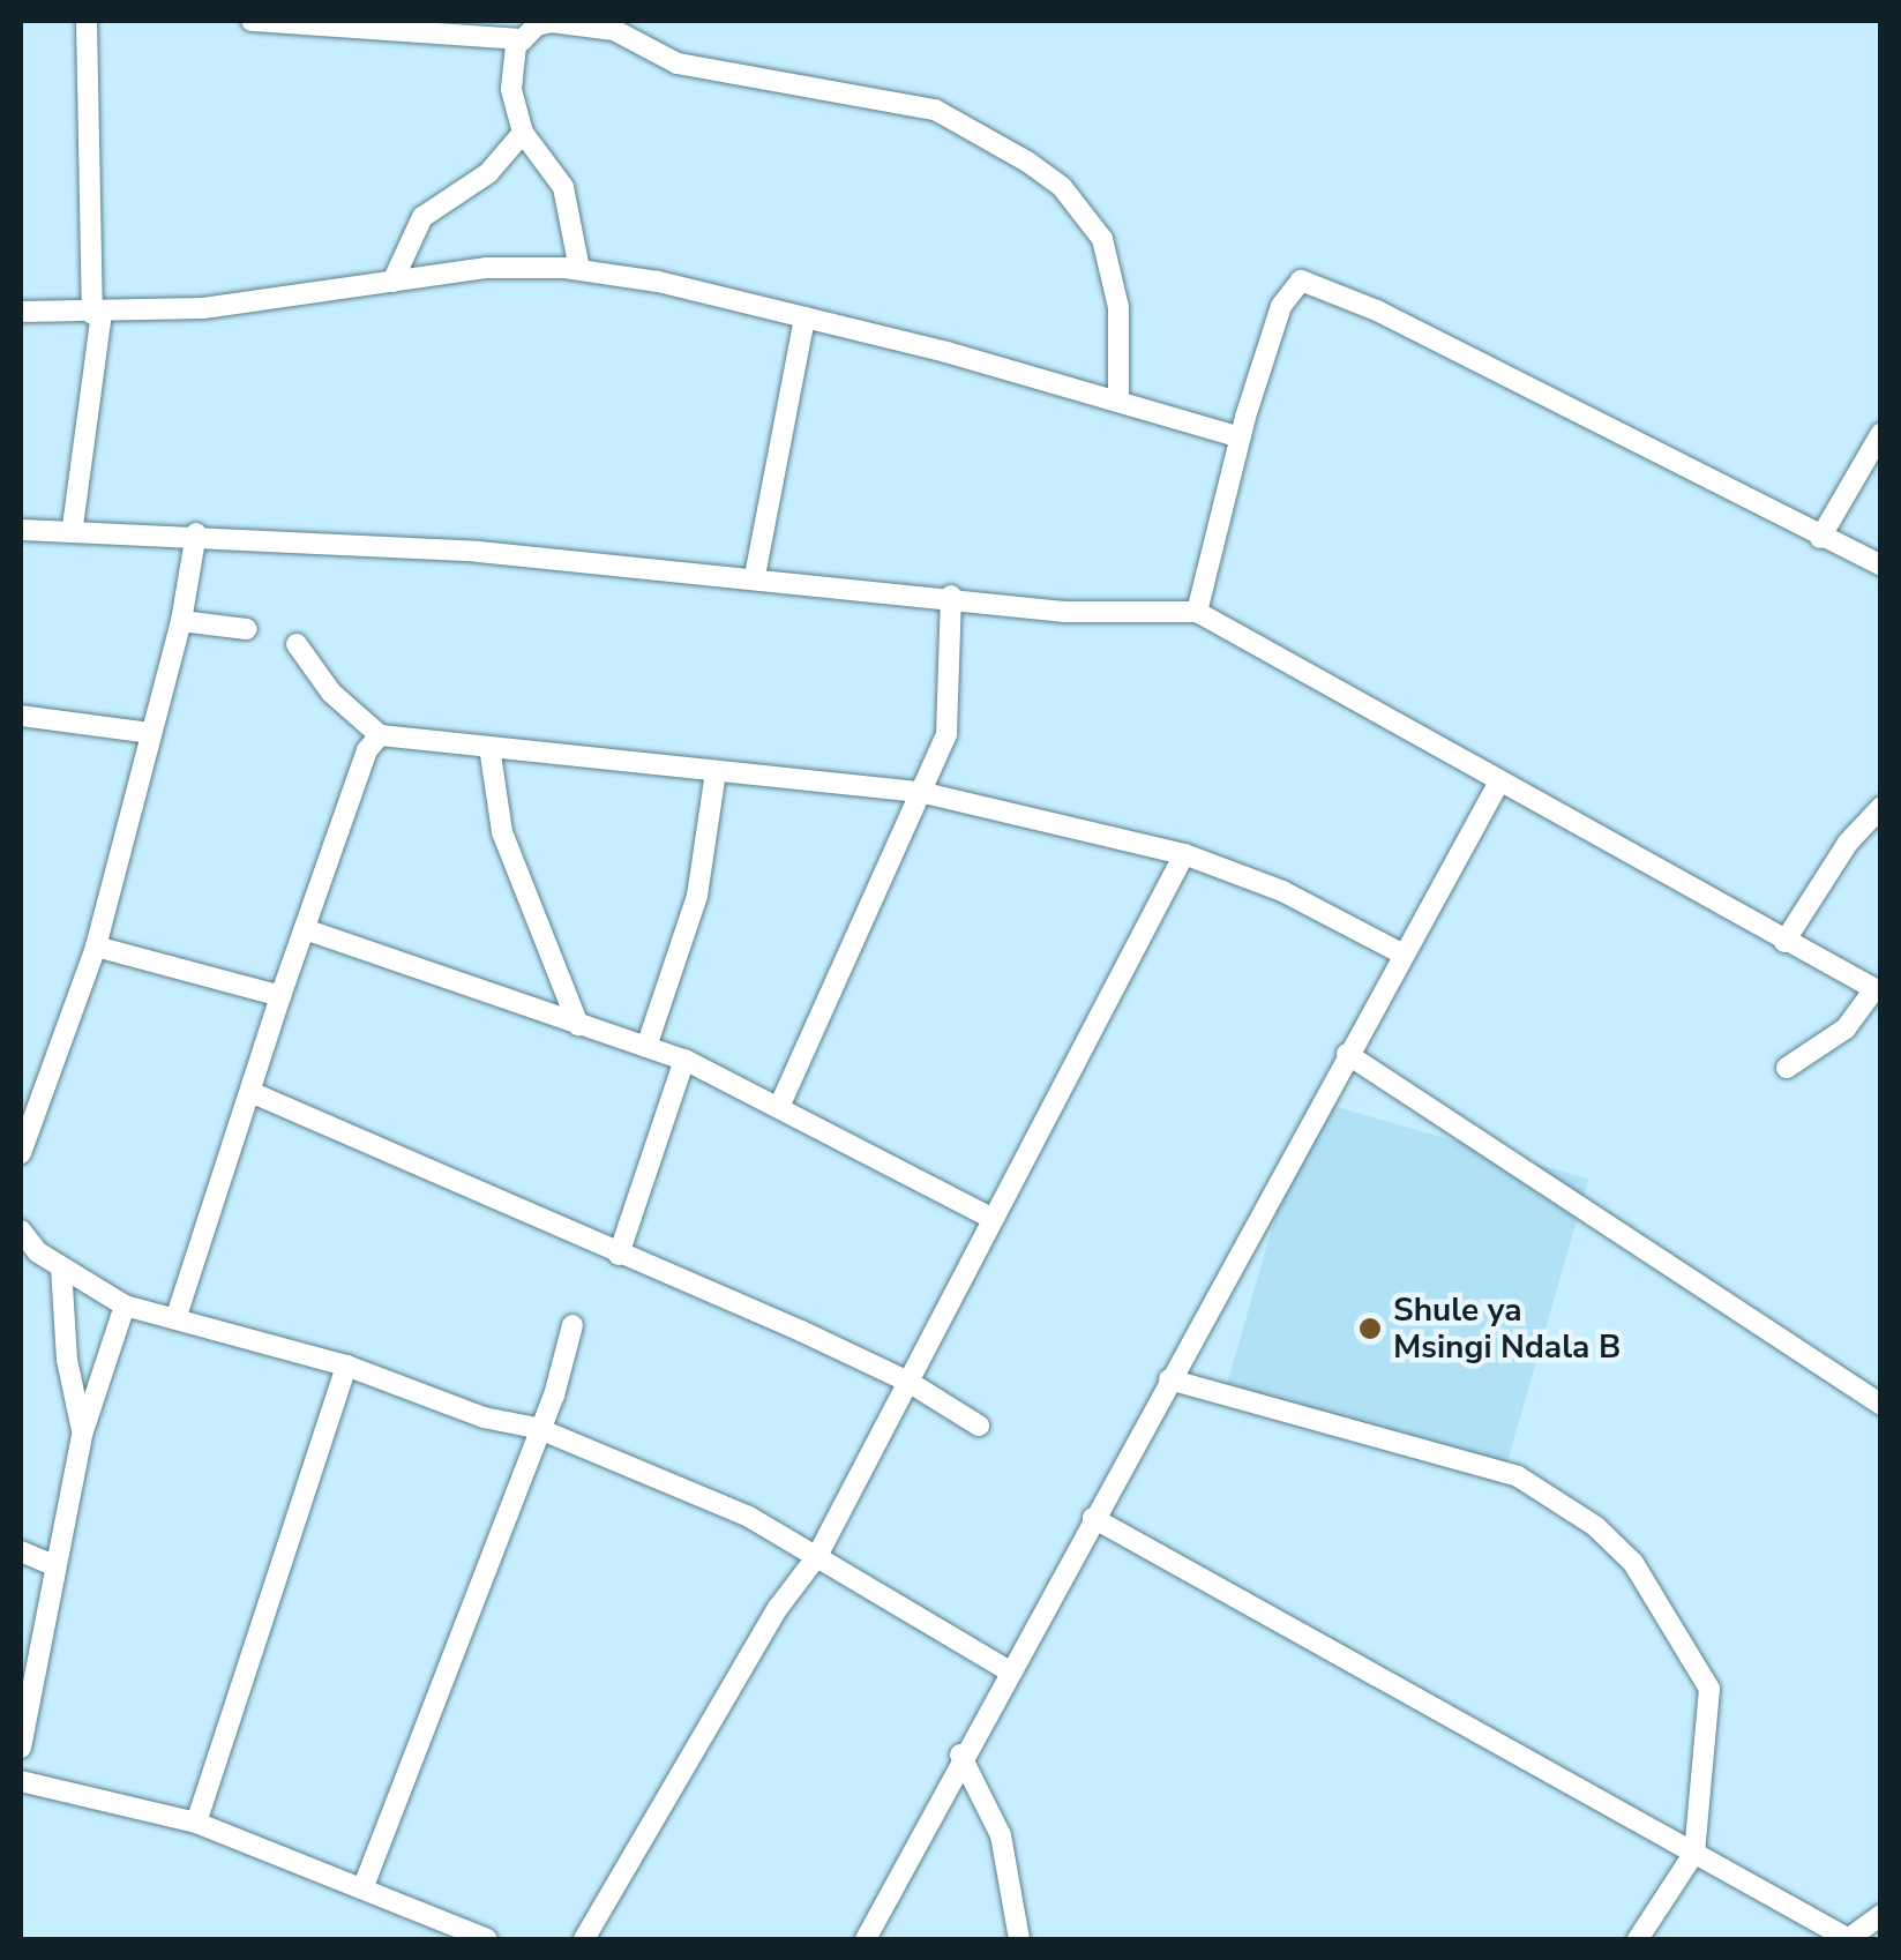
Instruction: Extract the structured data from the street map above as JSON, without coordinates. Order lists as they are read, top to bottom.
{
  "places": ["Shule ya Msingi Ndala B"]
}
